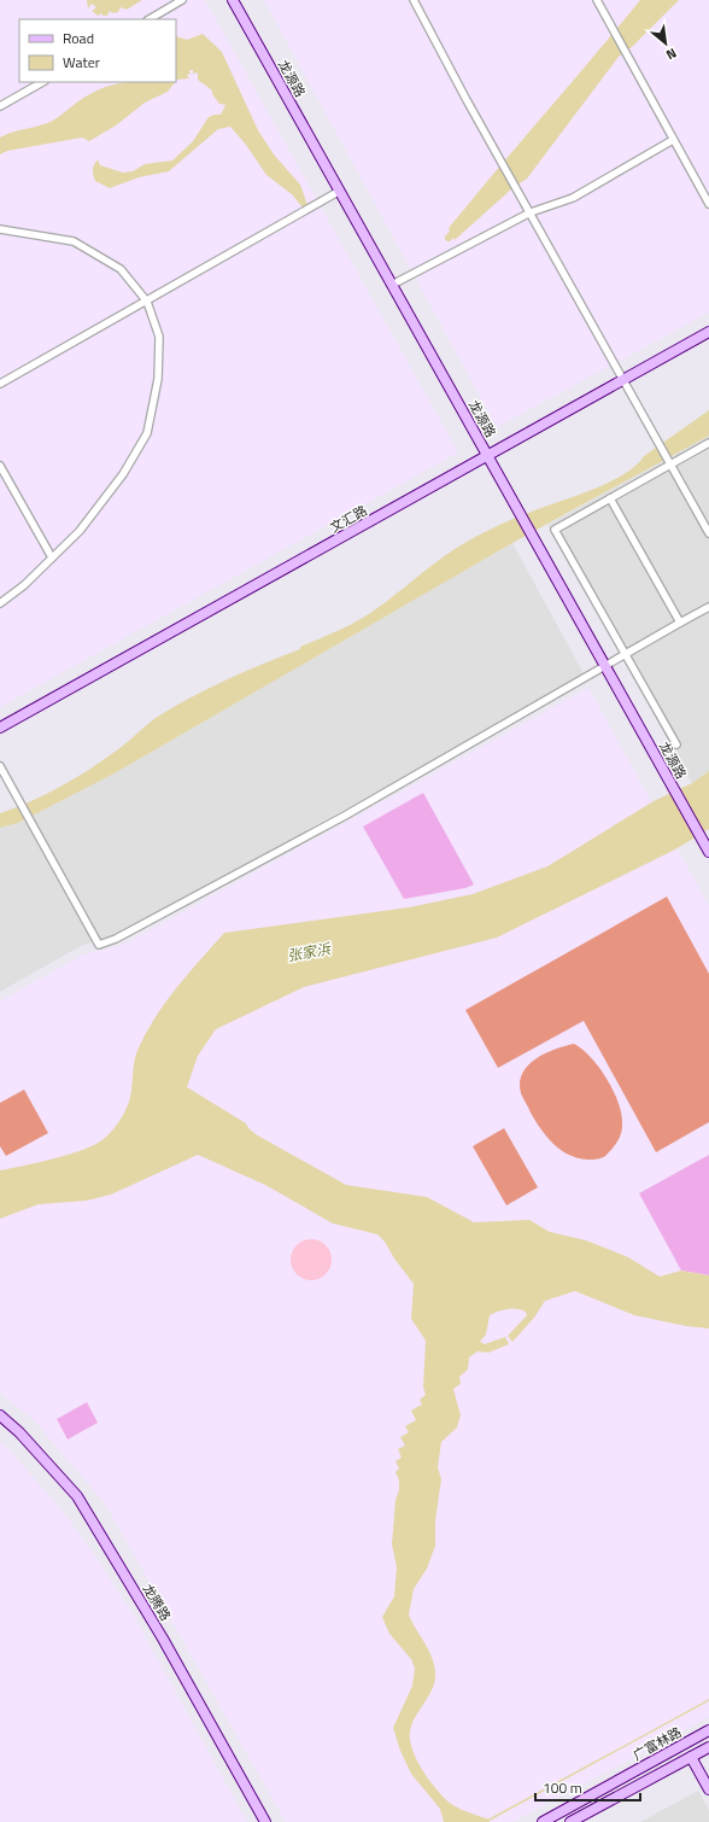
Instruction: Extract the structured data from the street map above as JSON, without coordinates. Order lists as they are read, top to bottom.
{
  "streets": {
    "main road": [
      "龙源路",
      "文汇路",
      "龙腾路",
      "广富林路"
    ]
  },
  "crossings": [
    ["龙源路", "文汇路"]
  ],
  "water": ["张家浜"],
  "legend": ["Road", "Water"],
  "scale_bar": "100 m",
  "north": "bottom right"
}
